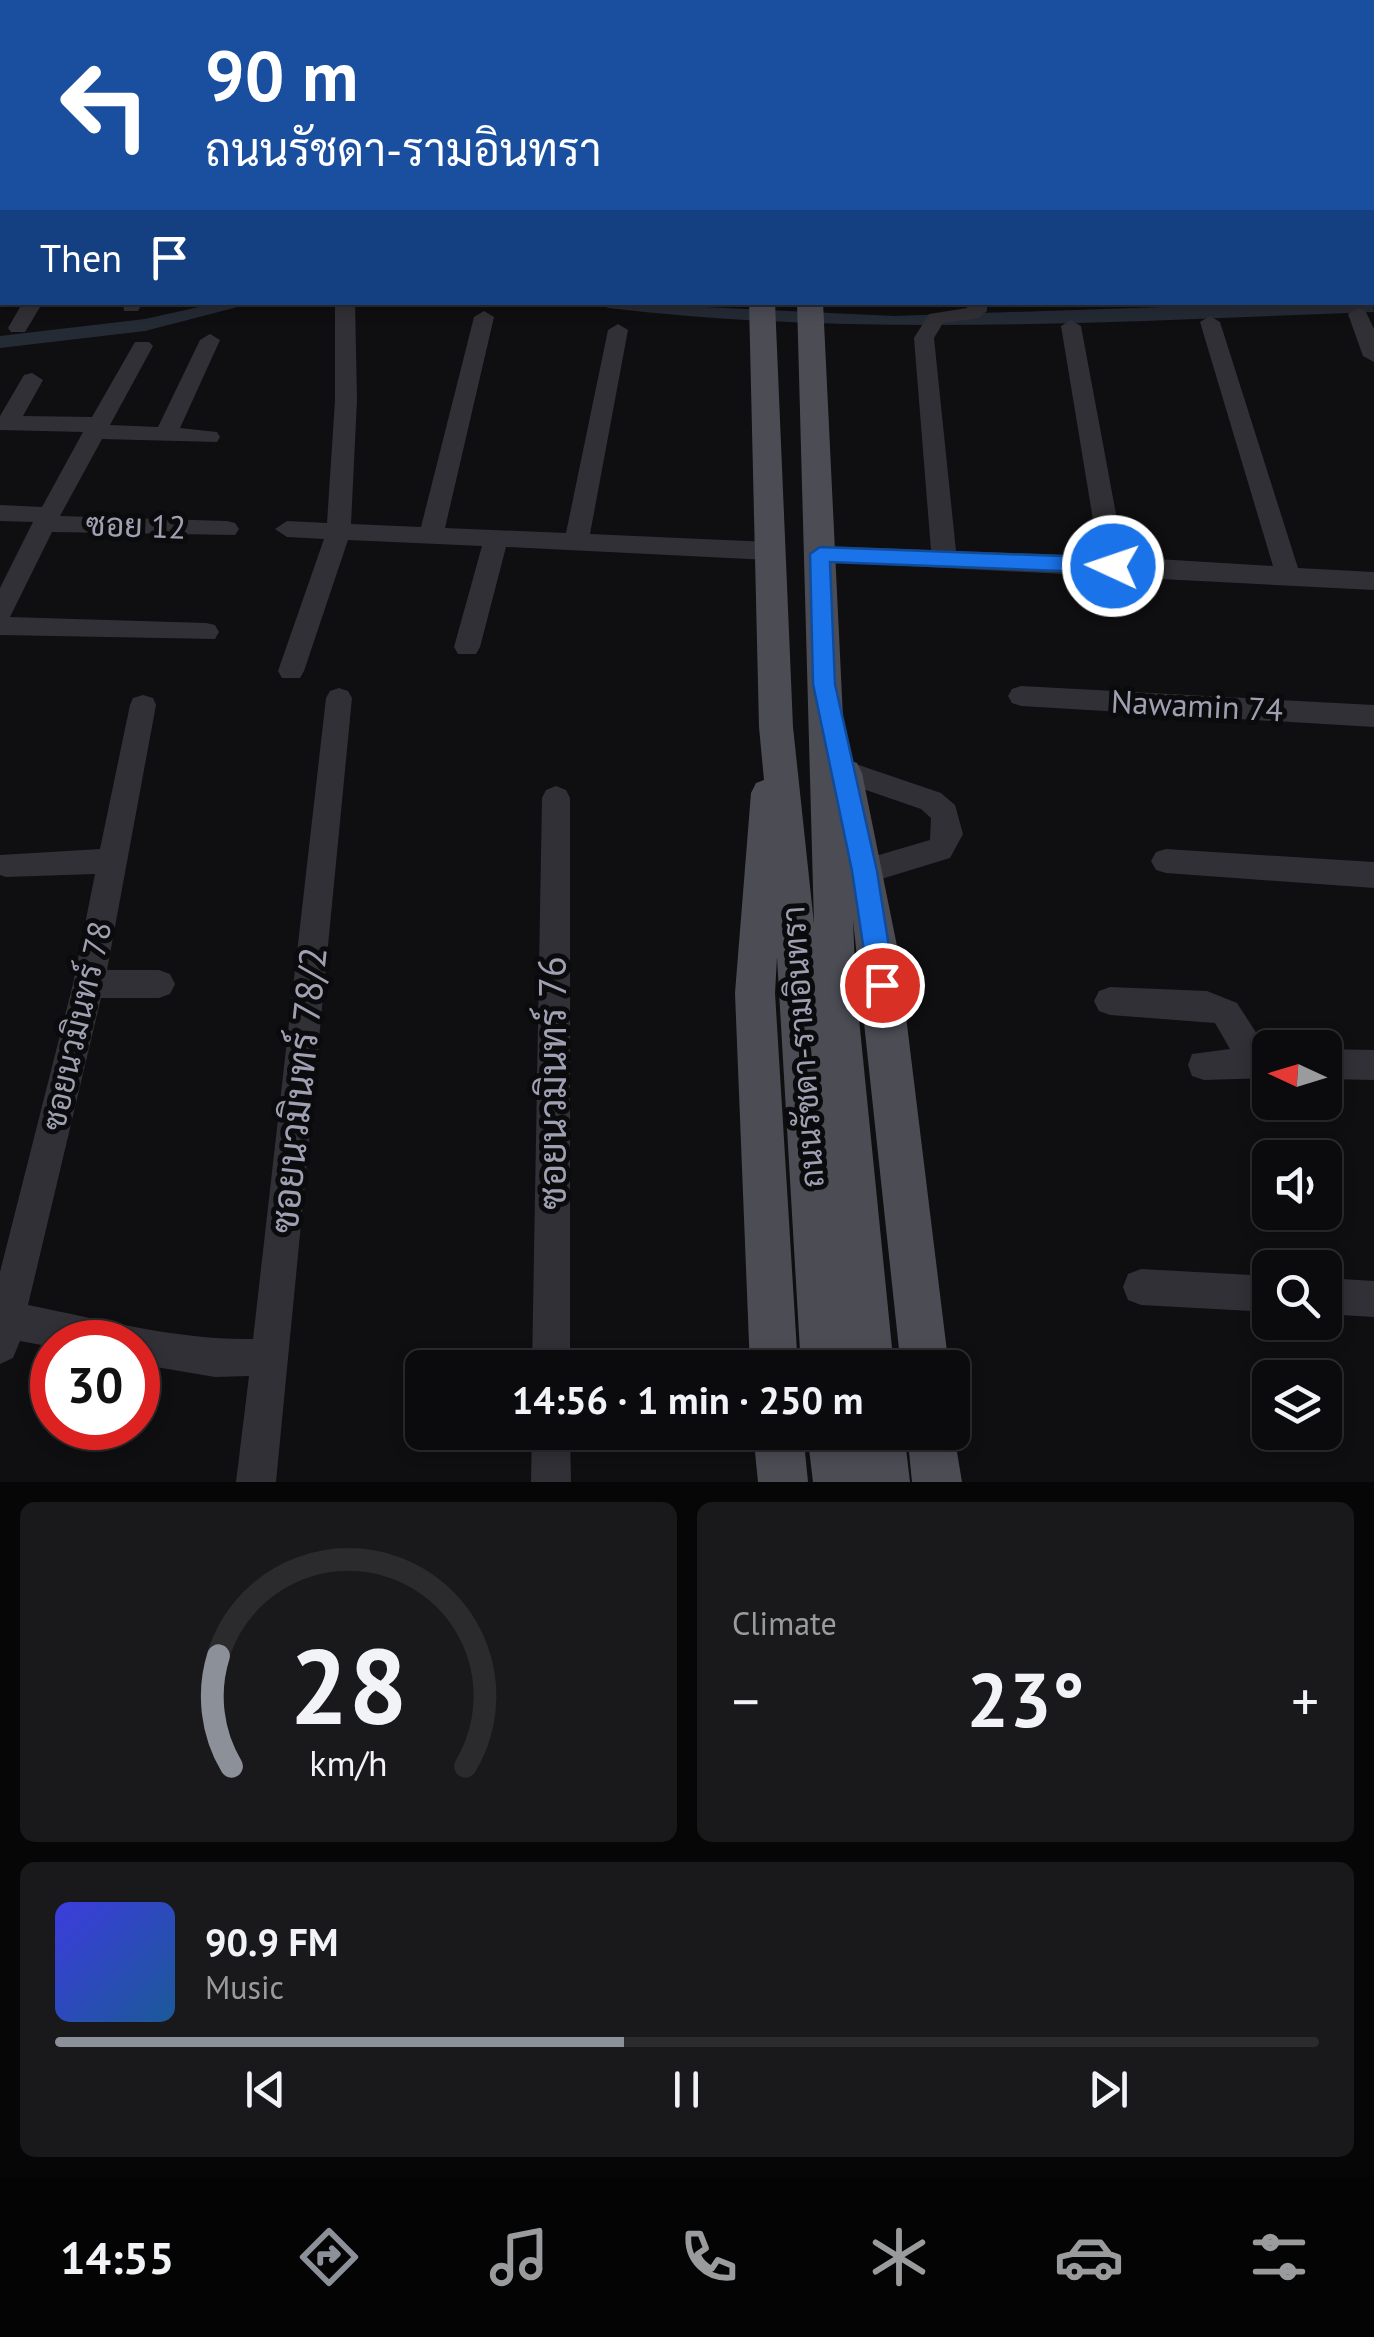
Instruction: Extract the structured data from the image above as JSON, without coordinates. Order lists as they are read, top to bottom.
{
  "streets": {
    "main road": ["ถนนรัชดา-รามอินทรา"],
    "street": [
      "ซอย 12",
      "Nawamin 74",
      "ซอยนวมินทร์ 78",
      "ซอยนวมินทร์ 76",
      "ซอยนวมินทร์ 78/2"
    ]
  },
  "north": "left",
  "page": {
    "turn": ["90 m", "ถนนรัชดา-รามอินทรา"],
    "then": "Then",
    "limit": "30",
    "trip": "14:56 · 1 min · 250 m",
    "tile": "Climate",
    "heat": ["−", "23°", "+"],
    "song": ["90.9 FM", "Music"],
    "tabs": "14:55",
    "gauge": ["28", "km/h"]
  }
}
